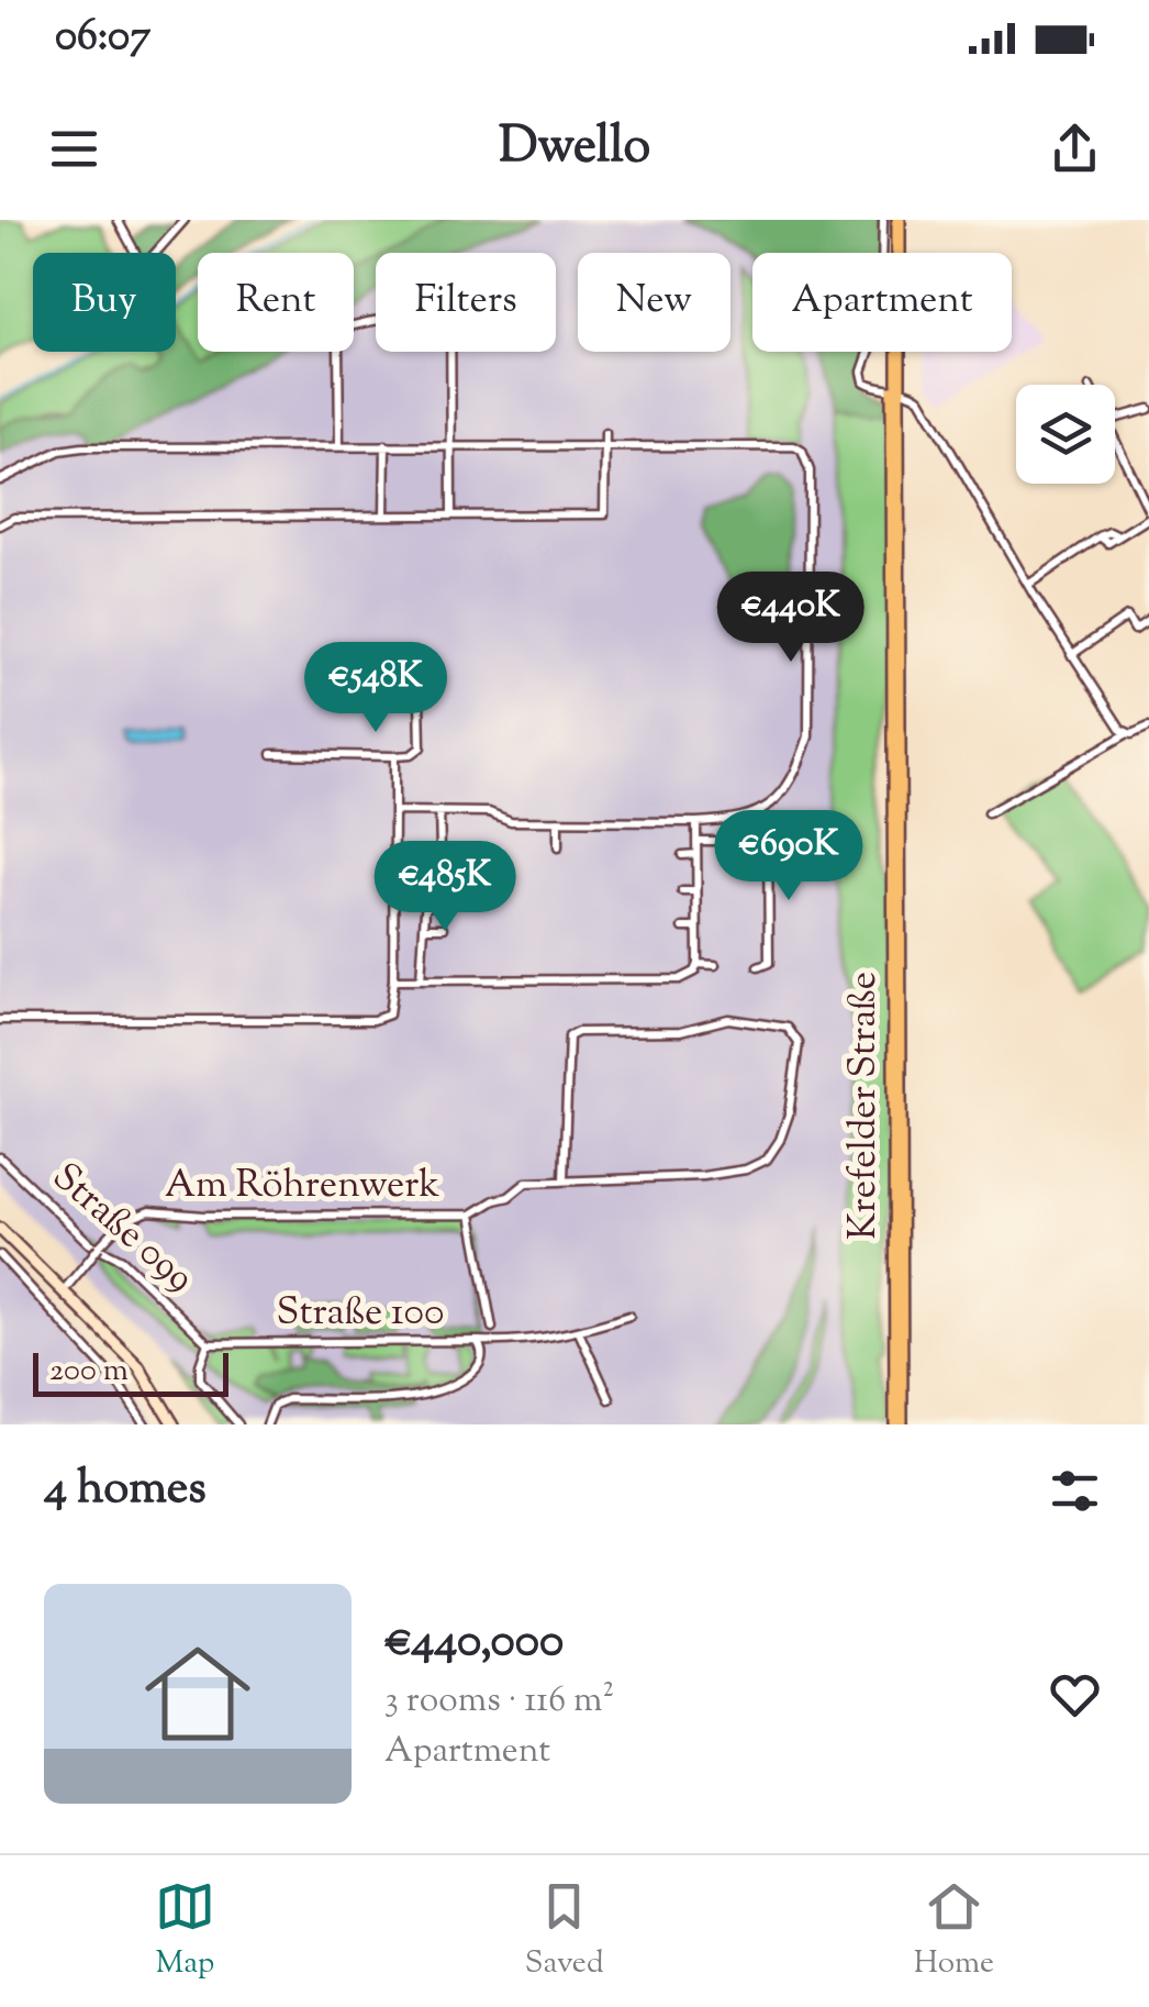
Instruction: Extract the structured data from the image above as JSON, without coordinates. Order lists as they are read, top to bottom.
{
  "streets": {
    "highway": ["Krefelder Straße"],
    "street": ["Am Röhrenwerk", "Straße 099", "Straße 100"]
  },
  "crossings": [
    ["Straße 099", "Straße 100"]
  ],
  "scale_bar": "200 m",
  "page": {
    "status": "06:07",
    "header": "Dwello",
    "chip": [
      "Buy",
      "Rent",
      "Filters",
      "New",
      "Apartment"
    ],
    "price": [
      "€440K",
      "€548K",
      "€690K",
      "€485K"
    ],
    "scale": "200 m",
    "heading": "4 homes",
    "list": [
      {
        "name": "€440,000",
        "note": "3 rooms · 116 m² · Apartment"
      }
    ],
    "tabs": ["Map", "Saved", "Home"]
  }
}
